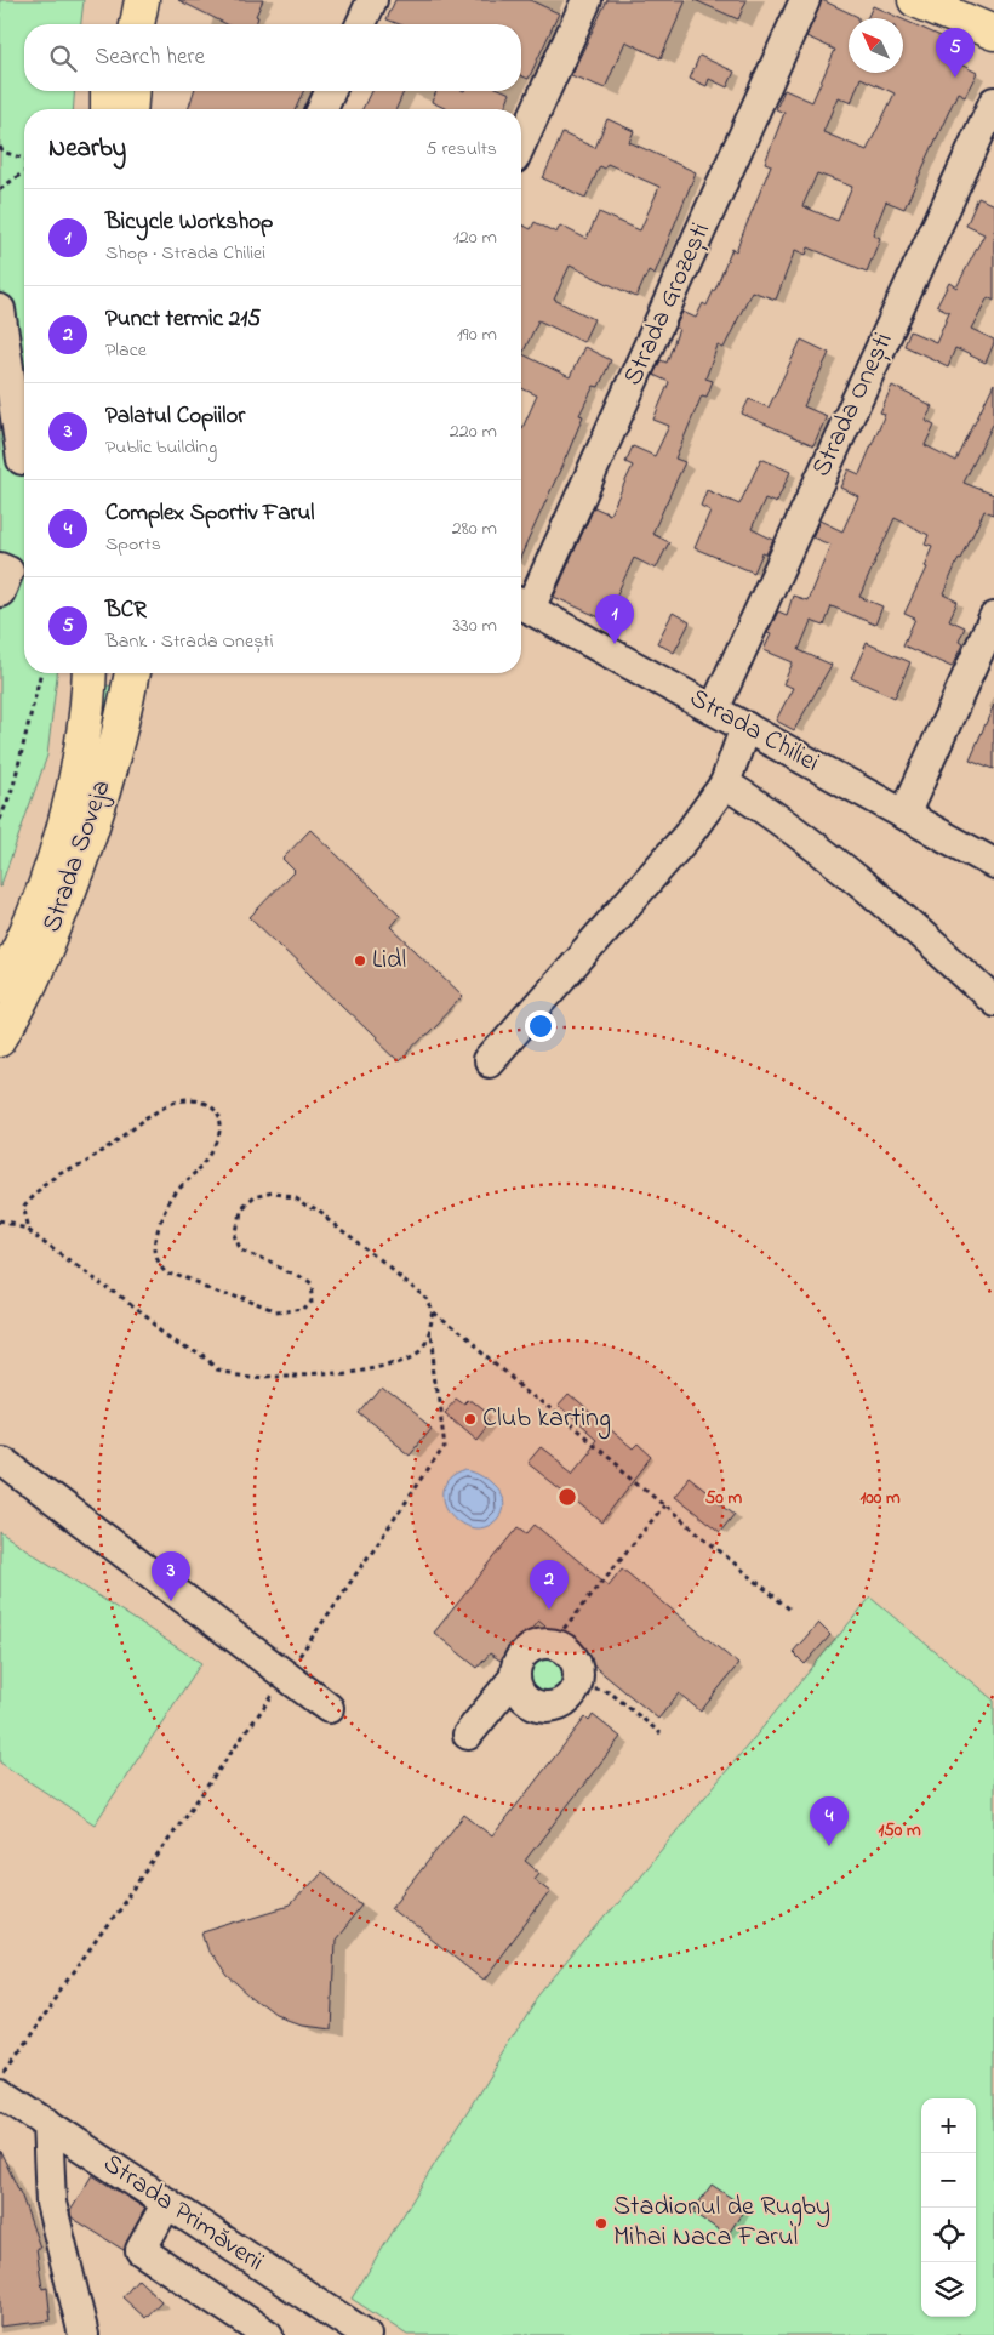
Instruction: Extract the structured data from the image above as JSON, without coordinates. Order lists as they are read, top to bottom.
{
  "streets": {
    "main road": ["Strada Soveja"],
    "street": [
      "Strada Grozești",
      "Strada Onești",
      "Strada Chiliei",
      "Strada Primăverii"
    ]
  },
  "crossings": [
    ["Strada Grozești", "Strada Chiliei"],
    ["Strada Onești", "Strada Chiliei"]
  ],
  "places": ["Lidl", "Club karting", "Stadionul de Rugby Mihai Naca Farul"],
  "north": "top left",
  "page": {
    "search": "Search here",
    "pins": [
      "5",
      "1",
      "3",
      "2",
      "4"
    ],
    "heading": ["Nearby", "5 results"],
    "list": [
      {
        "mark": "1",
        "name": "Bicycle Workshop",
        "note": "Shop · Strada Chiliei",
        "value": "120 m"
      },
      {
        "mark": "2",
        "name": "Punct termic 215",
        "note": "Place",
        "value": "190 m"
      },
      {
        "mark": "3",
        "name": "Palatul Copiilor",
        "note": "Public building",
        "value": "220 m"
      },
      {
        "mark": "4",
        "name": "Complex Sportiv Farul",
        "note": "Sports",
        "value": "280 m"
      },
      {
        "mark": "5",
        "name": "BCR",
        "note": "Bank · Strada Onești",
        "value": "330 m"
      }
    ],
    "map_buttons": ["+", "−"]
  },
  "rings": ["50 m", "100 m", "150 m"]
}
